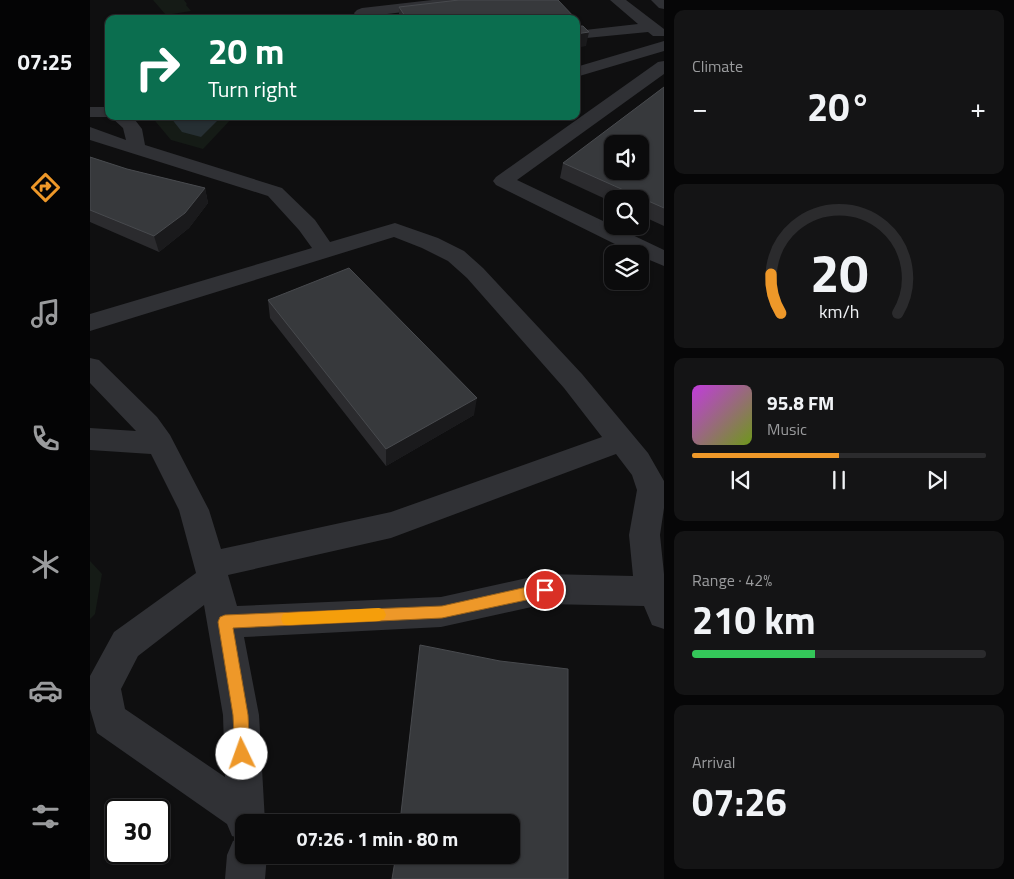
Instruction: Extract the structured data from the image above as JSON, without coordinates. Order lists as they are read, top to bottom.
{
  "page": {
    "tabs": "07:25",
    "tile": [
      "Climate",
      ["Range · 42%", "210 km"],
      ["Arrival", "07:26"]
    ],
    "turn": ["20 m", "Turn right"],
    "heat": ["−", "20°", "+"],
    "song": ["95.8 FM", "Music"],
    "limit": "30",
    "trip": "07:26 · 1 min · 80 m",
    "gauge": ["20", "km/h"]
  }
}
